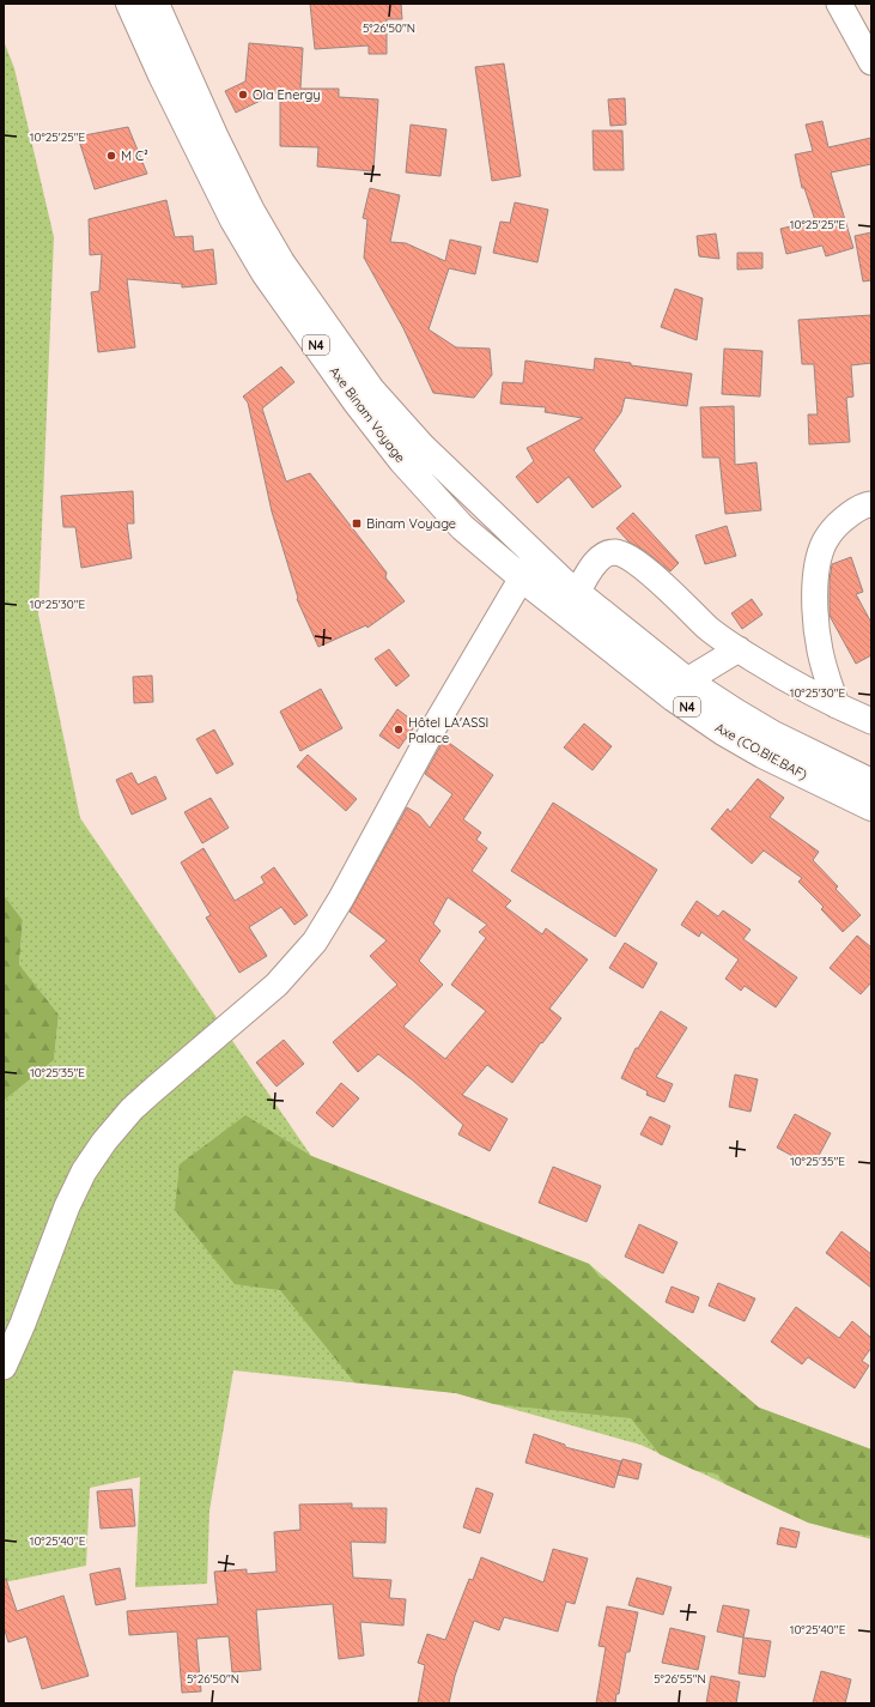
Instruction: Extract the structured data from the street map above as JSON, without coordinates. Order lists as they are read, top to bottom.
{
  "streets": {
    "highway": ["N4", "Axe Binam Voyage", "Axe (CO.BIE.BAF)"]
  },
  "crossings": [
    ["N4", "Axe Binam Voyage"],
    ["Axe Binam Voyage", "Axe (CO.BIE.BAF)"]
  ],
  "places": {
    "other": ["Ola Energy", "M C²", "Hôtel LA'ASSI Palace"],
    "transit": ["Binam Voyage"]
  },
  "coordinates": [
    "5°26'50\"N",
    "10°25'25\"E",
    "10°25'30\"E",
    "10°25'35\"E",
    "10°25'40\"E",
    "5°26'55\"N"
  ]
}
